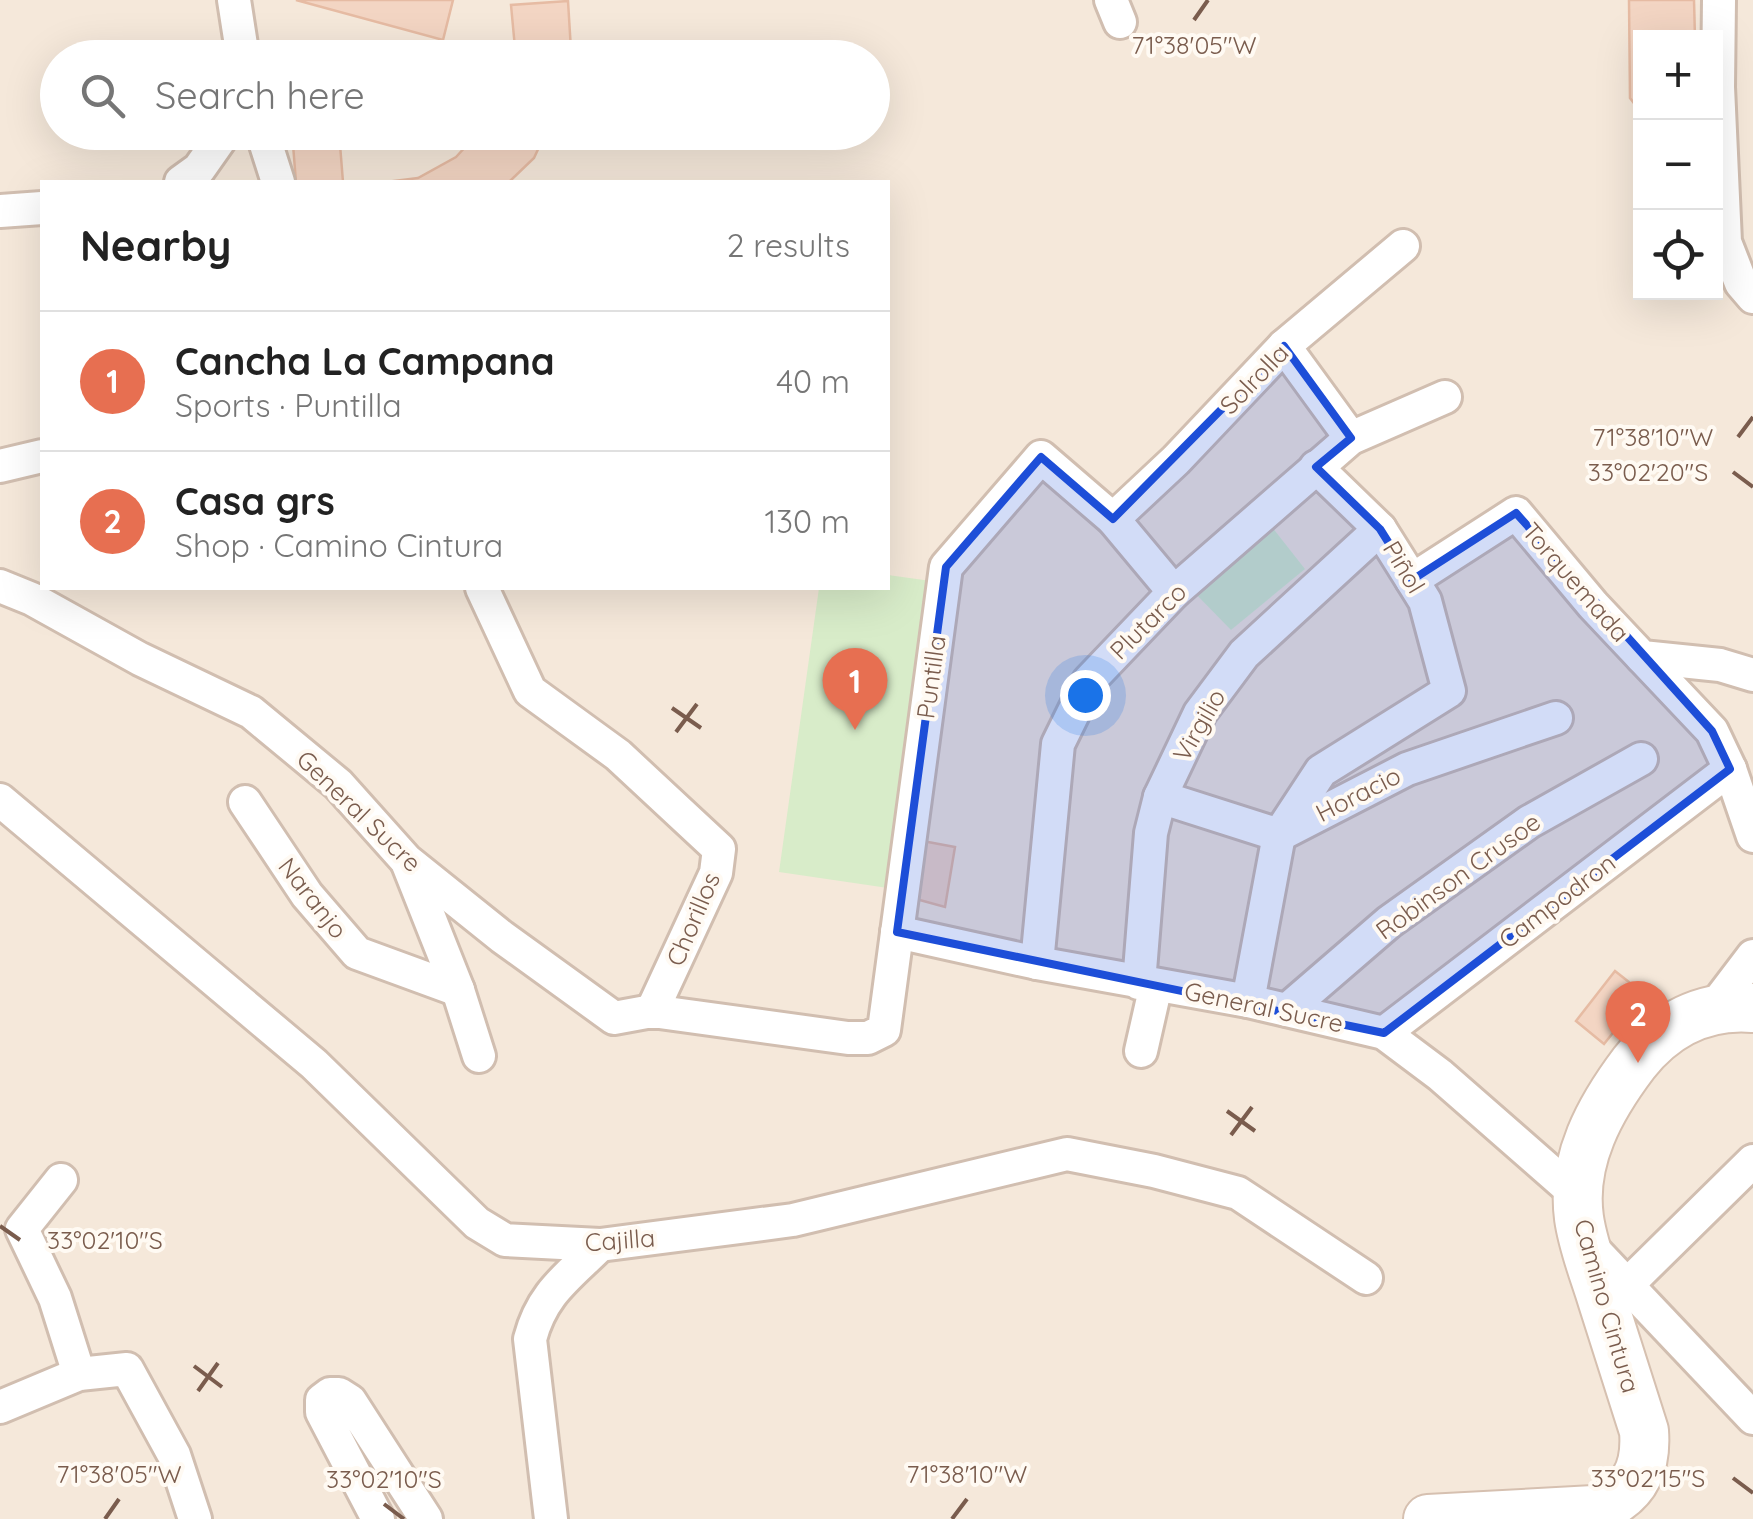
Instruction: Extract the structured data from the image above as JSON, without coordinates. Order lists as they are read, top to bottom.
{
  "streets": {
    "main road": ["Camino Cintura"],
    "street": [
      "Solrolla",
      "Piñol",
      "Torquemada",
      "Plutarco",
      "Puntilla",
      "Virgilio",
      "Horacio",
      "General Sucre",
      "Robinson Crusoe",
      "Naranjo",
      "Campodron",
      "Chorillos",
      "Cajilla"
    ]
  },
  "crossings": [
    ["Solrolla", "Puntilla"],
    ["Piñol", "Torquemada"],
    ["Piñol", "Plutarco"],
    ["Piñol", "Virgilio"],
    ["Piñol", "Horacio"],
    ["Plutarco", "General Sucre"],
    ["Puntilla", "General Sucre"],
    ["Virgilio", "General Sucre"],
    ["General Sucre", "Robinson Crusoe"],
    ["General Sucre", "Campodron"],
    ["General Sucre", "Chorillos"],
    ["General Sucre", "Camino Cintura"]
  ],
  "page": {
    "map_buttons": ["+", "−"],
    "search": "Search here",
    "heading": ["Nearby", "2 results"],
    "list": [
      {
        "mark": "1",
        "name": "Cancha La Campana",
        "note": "Sports · Puntilla",
        "value": "40 m"
      },
      {
        "mark": "2",
        "name": "Casa grs",
        "note": "Shop · Camino Cintura",
        "value": "130 m"
      }
    ],
    "pins": ["1", "2"]
  },
  "coordinates": [
    "71°38'05\"W",
    "71°38'10\"W",
    "33°02'20\"S",
    "33°02'10\"S",
    "33°02'15\"S"
  ]
}
